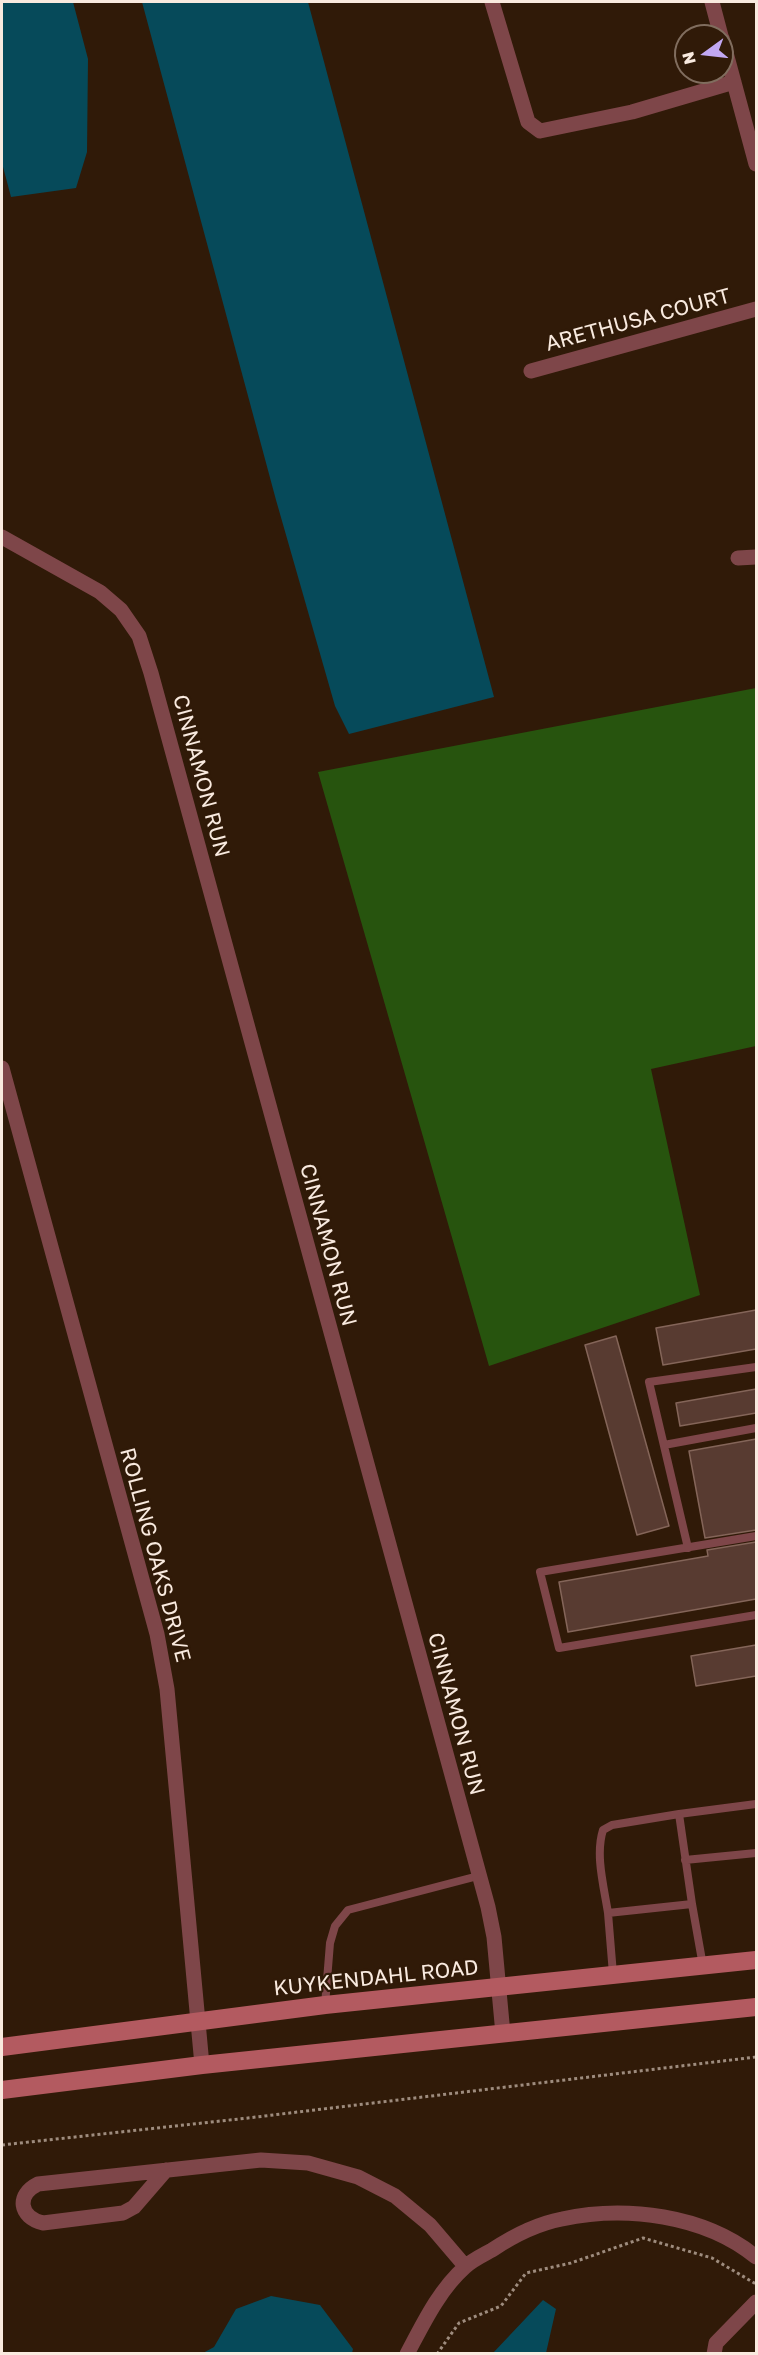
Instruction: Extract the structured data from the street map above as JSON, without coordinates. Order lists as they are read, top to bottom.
{
  "streets": {
    "main road": ["KUYKENDAHL ROAD"],
    "street": ["ARETHUSA COURT", "CINNAMON RUN", "ROLLING OAKS DRIVE"]
  },
  "crossings": [
    ["CINNAMON RUN", "KUYKENDAHL ROAD"],
    ["ROLLING OAKS DRIVE", "KUYKENDAHL ROAD"]
  ],
  "north": "left"
}
